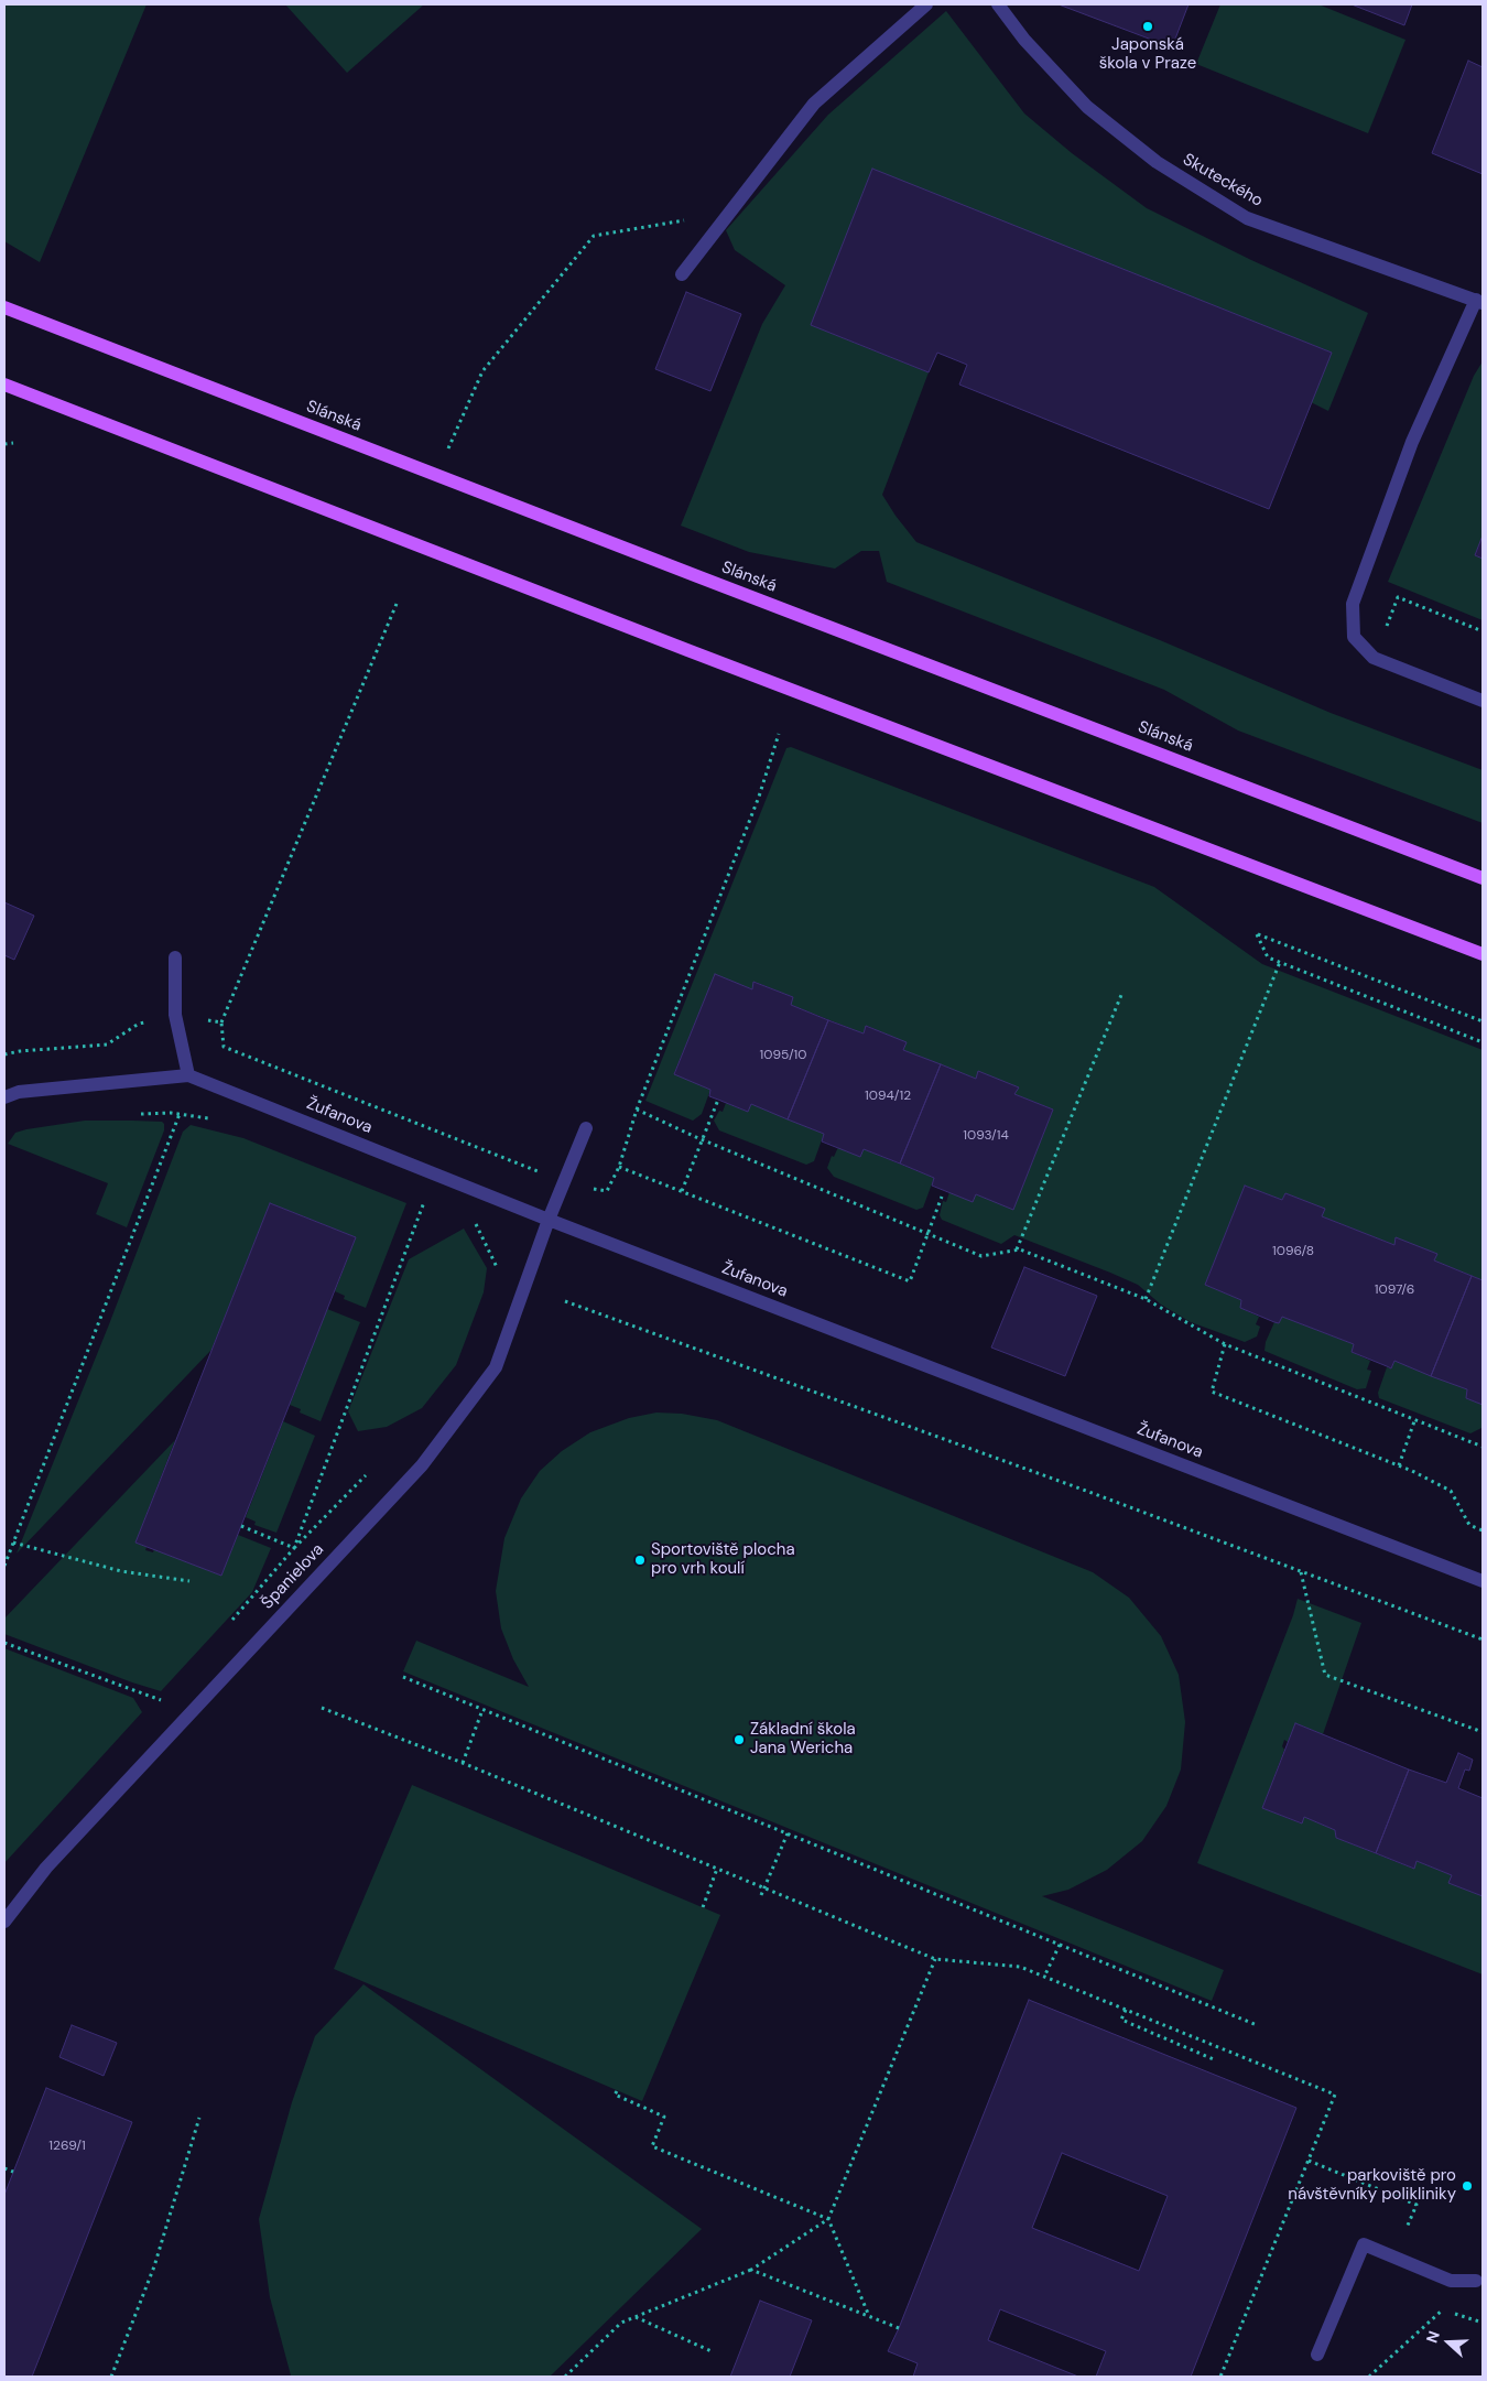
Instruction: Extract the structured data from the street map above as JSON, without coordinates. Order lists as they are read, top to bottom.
{
  "streets": {
    "main road": ["Slánská"],
    "street": ["Skuteckého", "Žufanova", "Španielova"]
  },
  "crossings": [
    ["Žufanova", "Španielova"]
  ],
  "places": [
    "Japonská škola v Praze",
    "Sportoviště plocha pro vrh koulí",
    "Základní škola Jana Wericha",
    "parkoviště pro návštěvníky polikliniky"
  ],
  "house_numbers": [
    "1095/10",
    "1094/12",
    "1093/14",
    "1096/8",
    "1097/6",
    "1269/1"
  ],
  "north": "left"
}
